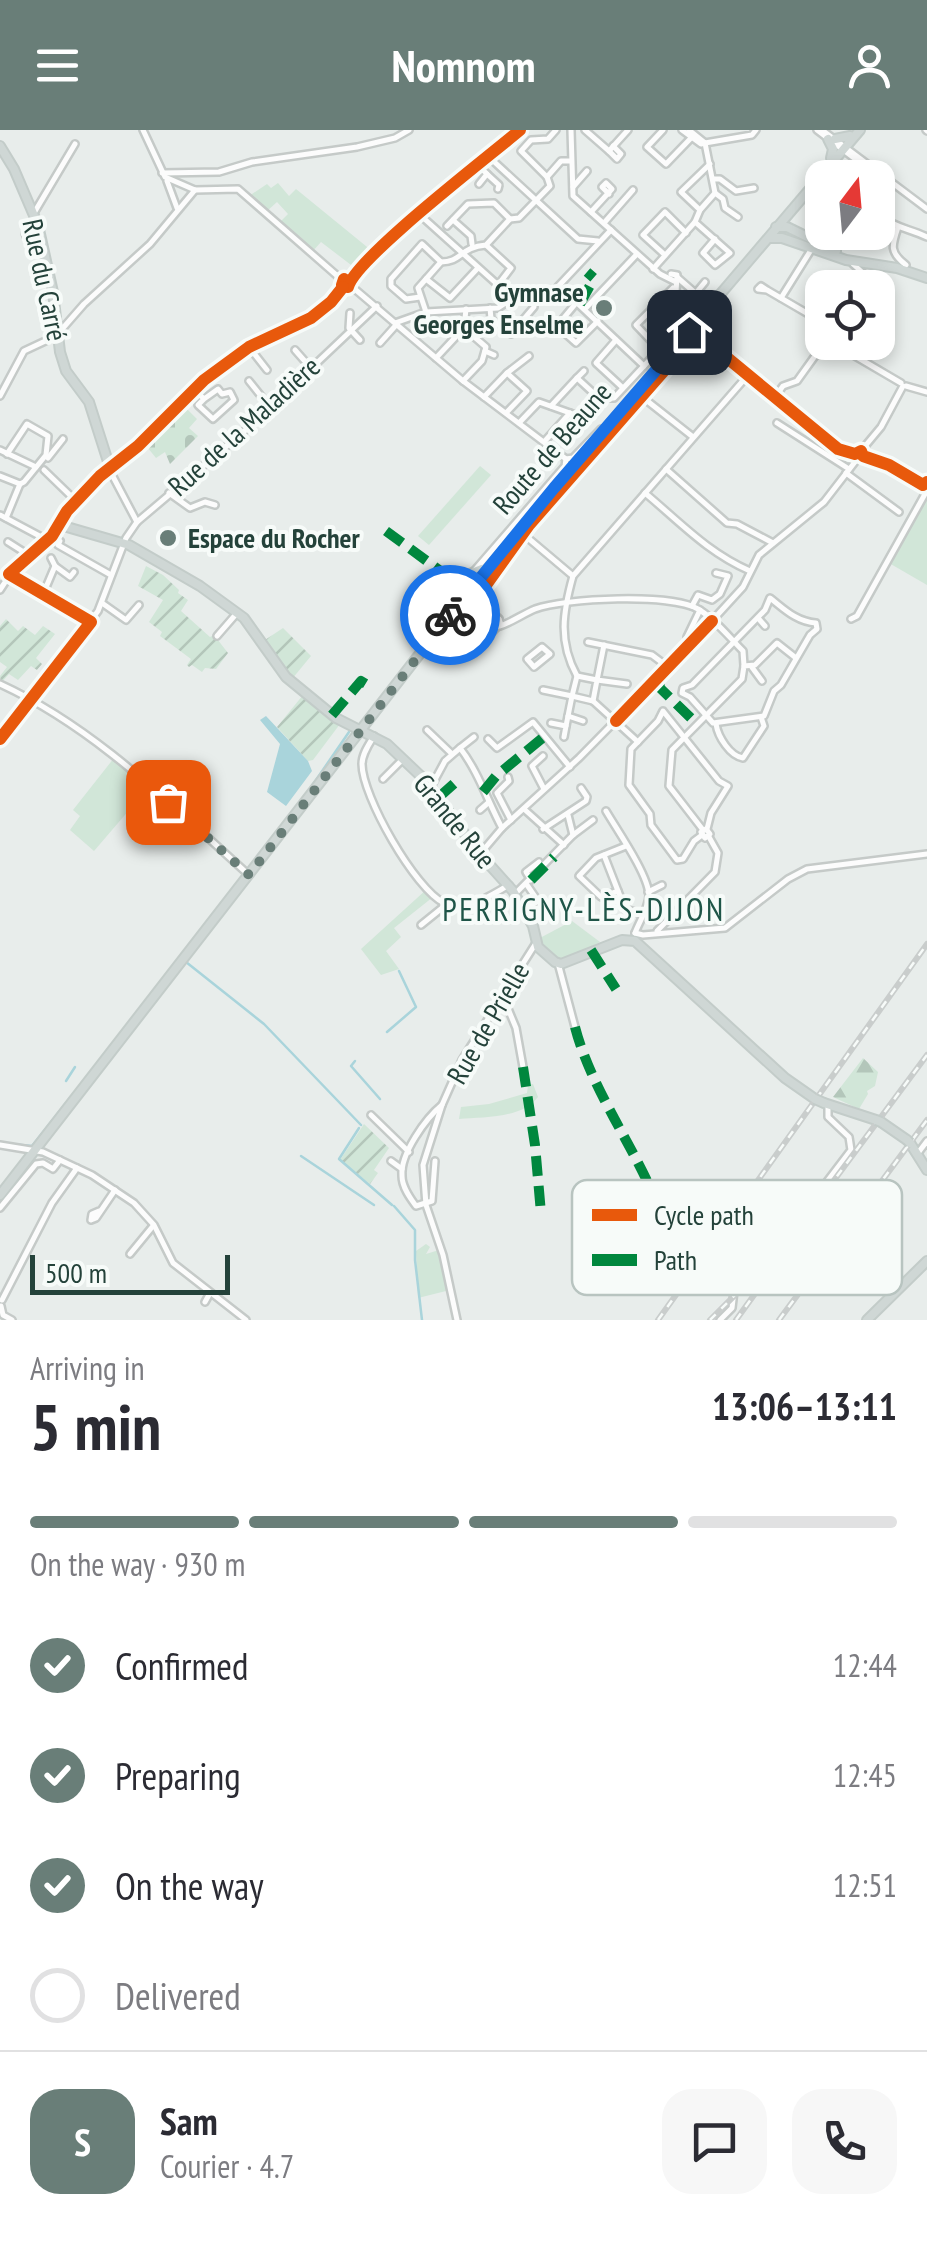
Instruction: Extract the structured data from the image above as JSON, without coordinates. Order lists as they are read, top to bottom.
{
  "streets": {
    "main road": ["Rue du Carré", "Route de Beaune", "Grande Rue"],
    "street": ["Rue de la Maladière", "Rue de Prielle"]
  },
  "crossings": [
    ["Rue de la Maladière", "Grande Rue"],
    ["Grande Rue", "Rue de Prielle"]
  ],
  "districts": ["PERRIGNY-LÈS-DIJON"],
  "places": ["Gymnase Georges Enselme", "Espace du Rocher"],
  "legend": ["Cycle path", "Path"],
  "scale_bar": "500 m",
  "north": "top",
  "page": {
    "header": "Nomnom",
    "scale": "500 m",
    "heading": ["5 min", "Arriving in", "13:06–13:11"],
    "panel": ["Sam", "Courier · 4.7"],
    "bar": "On the way · 930 m",
    "list": [
      ["Confirmed", "12:44"],
      ["Preparing", "12:45"],
      ["On the way", "12:51"],
      "Delivered"
    ],
    "round": "S"
  }
}
